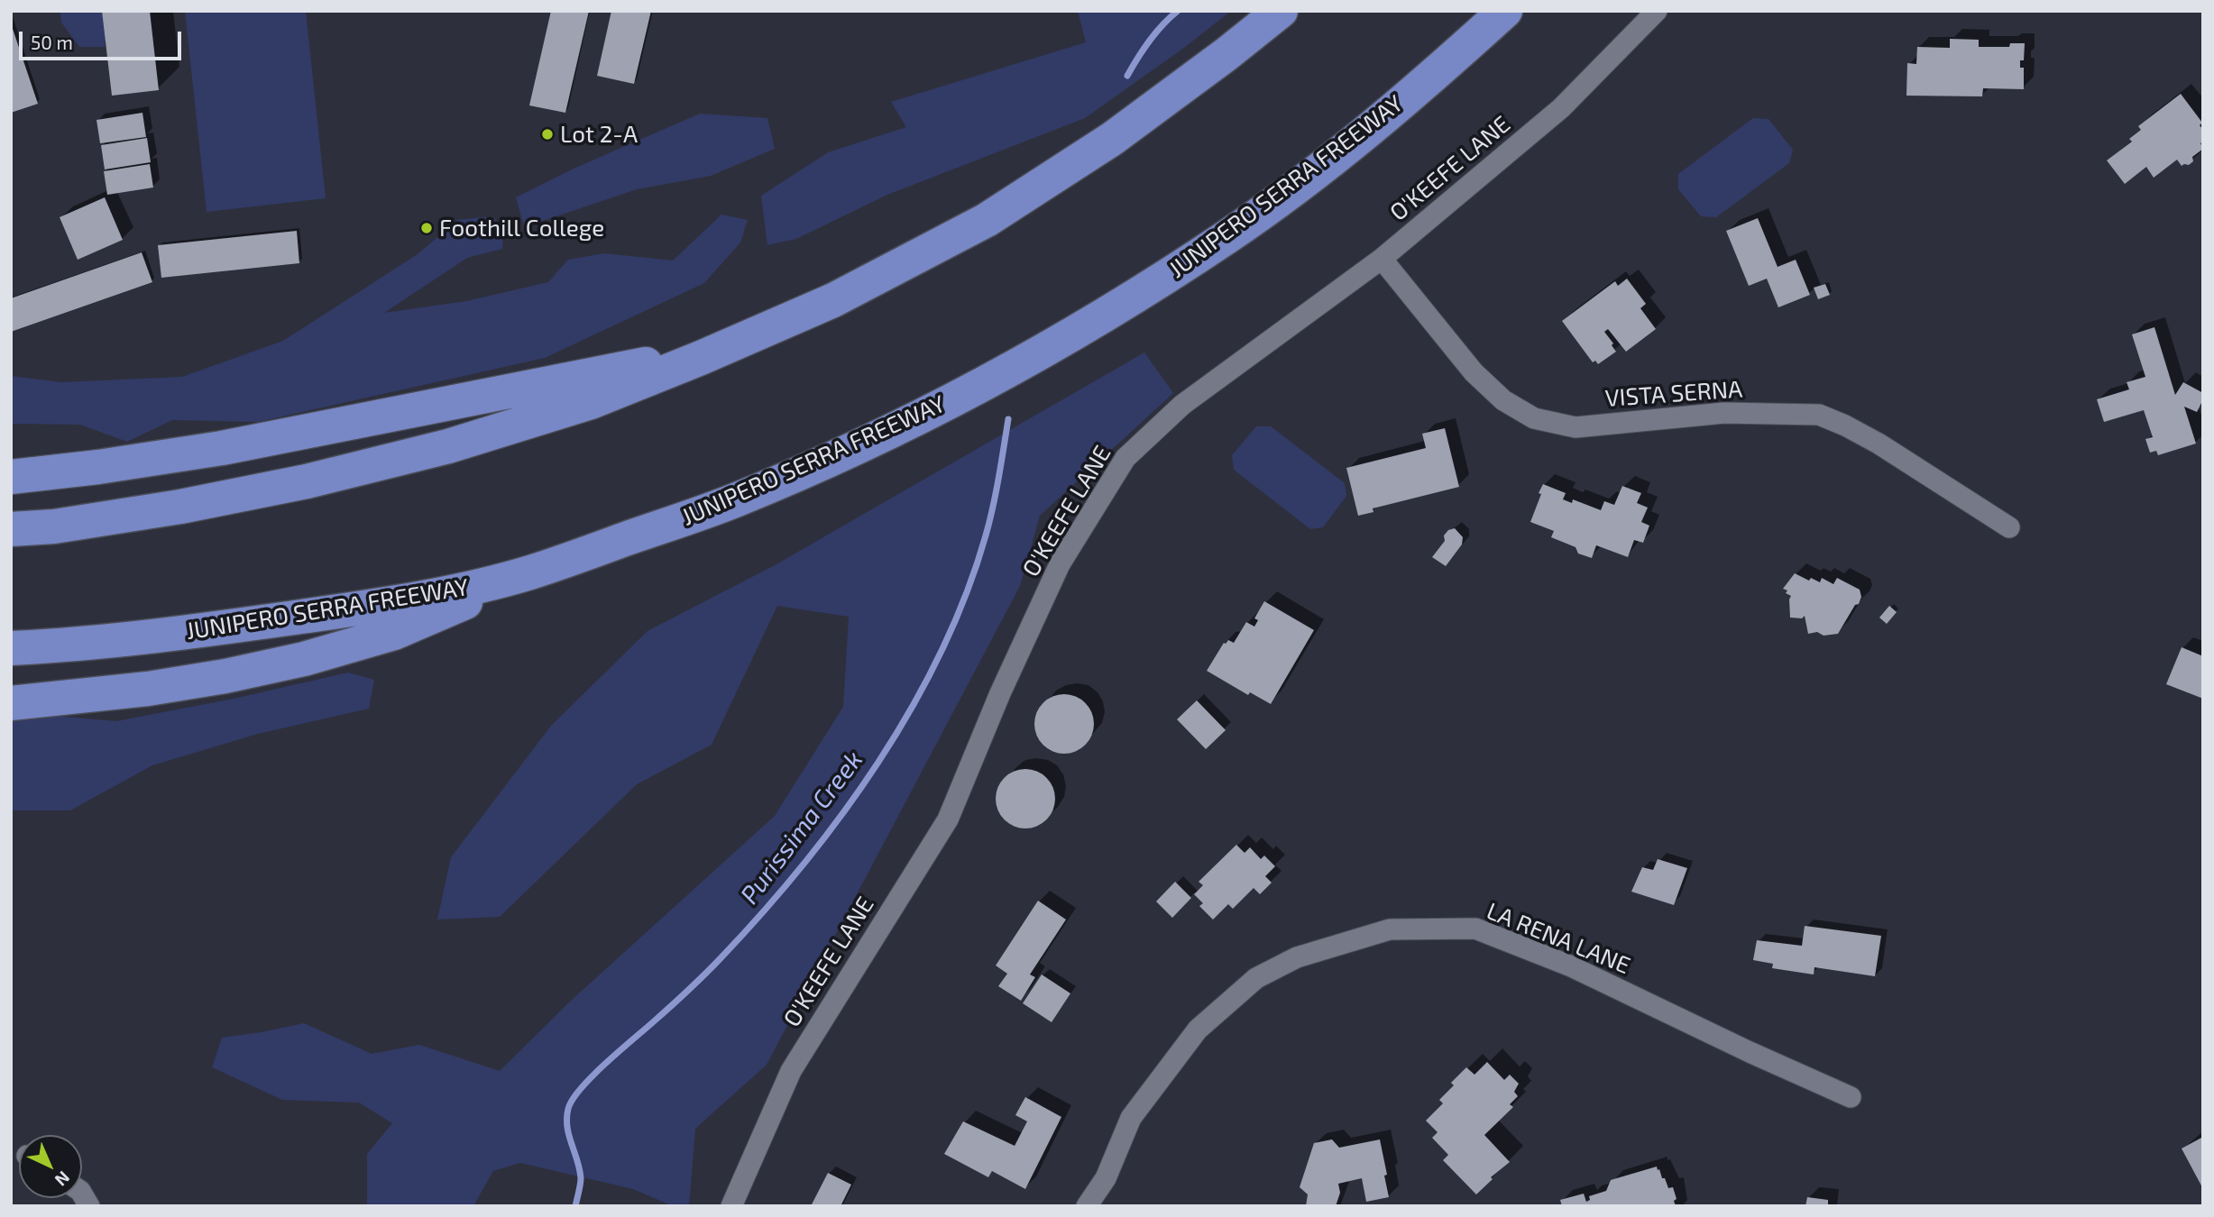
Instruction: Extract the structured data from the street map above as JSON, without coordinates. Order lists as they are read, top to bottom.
{
  "streets": {
    "highway": ["JUNIPERO SERRA FREEWAY"],
    "street": ["O'KEEFE LANE", "VISTA SERNA", "LA RENA LANE"]
  },
  "crossings": [
    ["O'KEEFE LANE", "VISTA SERNA"]
  ],
  "water": ["Purissima Creek"],
  "places": ["Lot 2-A", "Foothill College"],
  "scale_bar": "50 m",
  "north": "bottom right"
}
